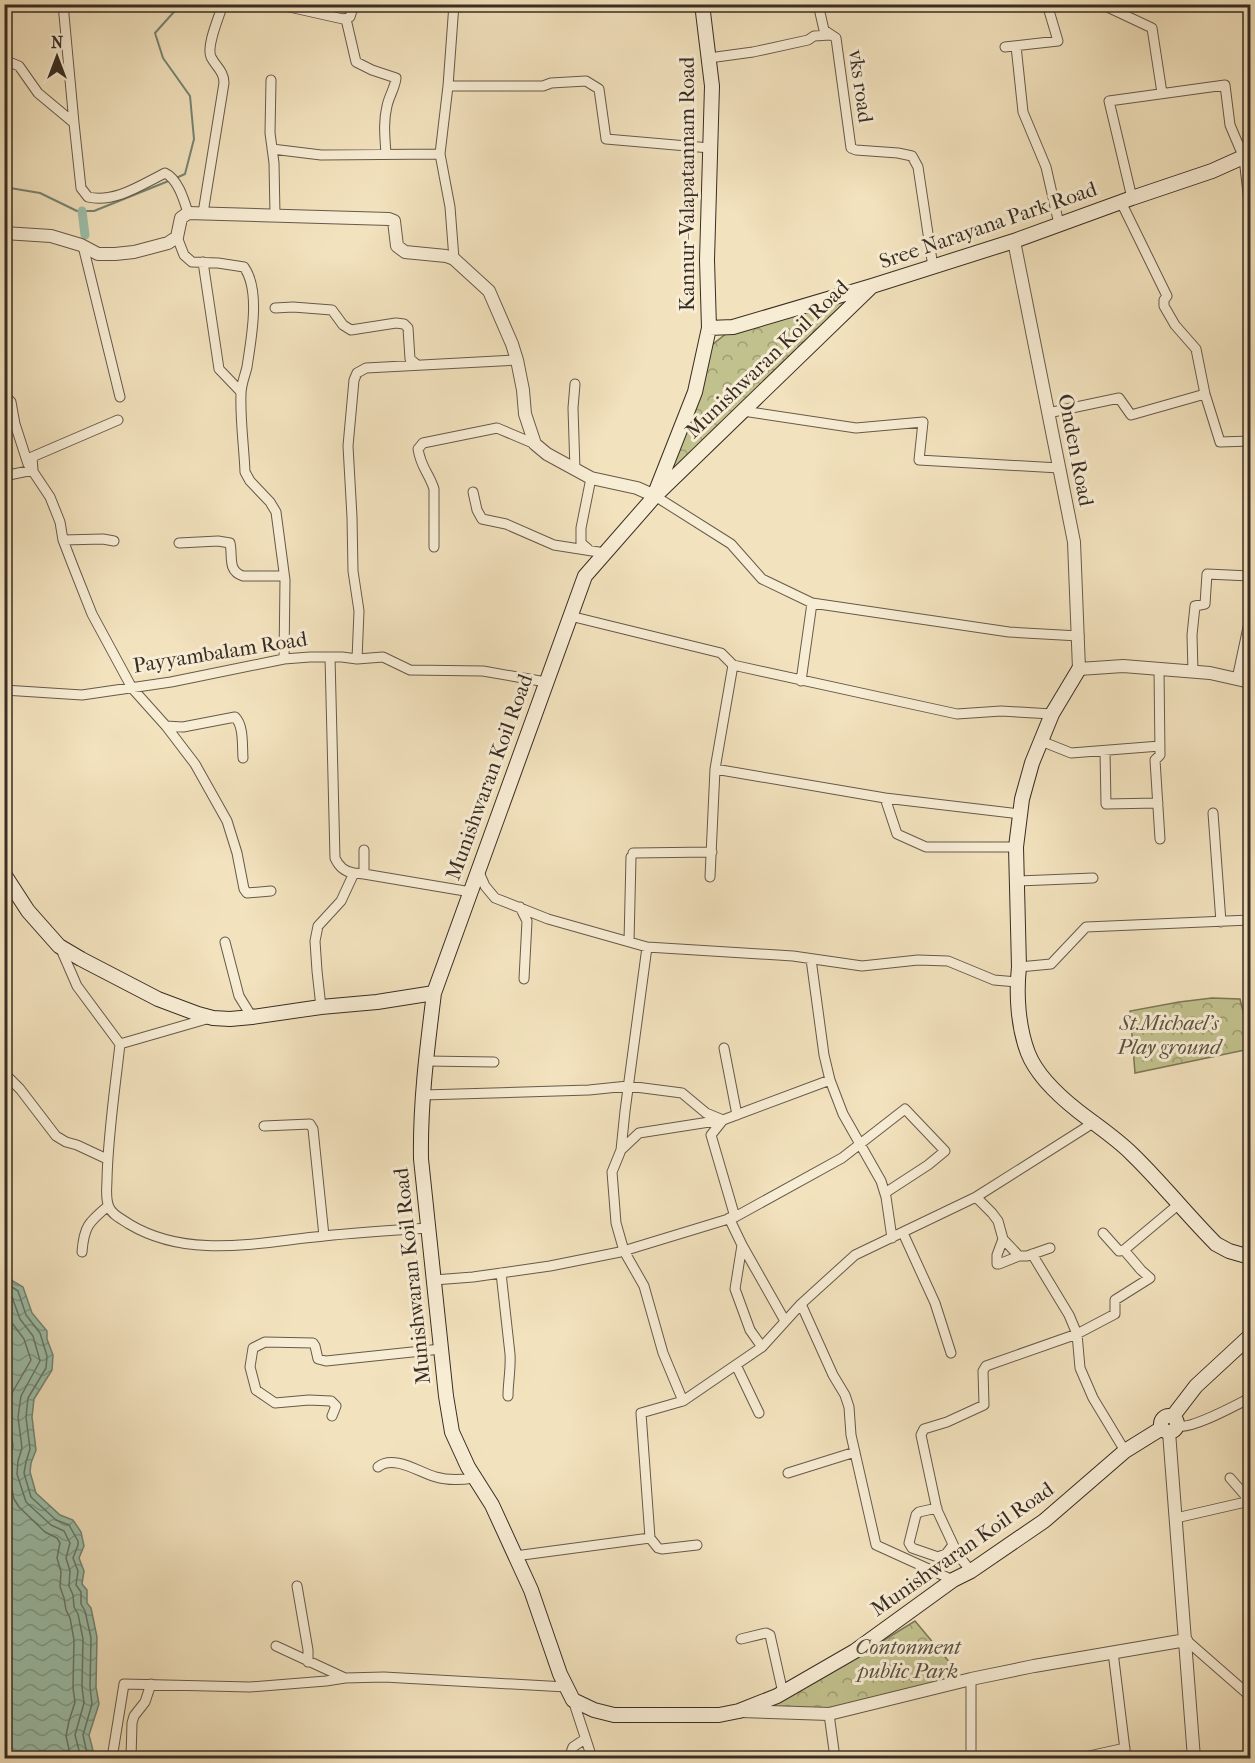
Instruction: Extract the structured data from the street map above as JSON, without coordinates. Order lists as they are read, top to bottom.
{
  "streets": {
    "main road": ["Kannur-Valapatannam Road", "Sree Narayana Park Road", "Munishwaran Koil Road"],
    "street": ["vks road", "Onden Road", "Payyambalam Road"]
  },
  "crossings": [
    ["vks road", "Sree Narayana Park Road"],
    ["Kannur-Valapatannam Road", "Sree Narayana Park Road"],
    ["Kannur-Valapatannam Road", "Munishwaran Koil Road"],
    ["Sree Narayana Park Road", "Munishwaran Koil Road"],
    ["Sree Narayana Park Road", "Onden Road"],
    ["Munishwaran Koil Road", "Payyambalam Road"]
  ],
  "parks": ["St.Michael's Play ground", "Contonment public Park"],
  "north": "top"
}
